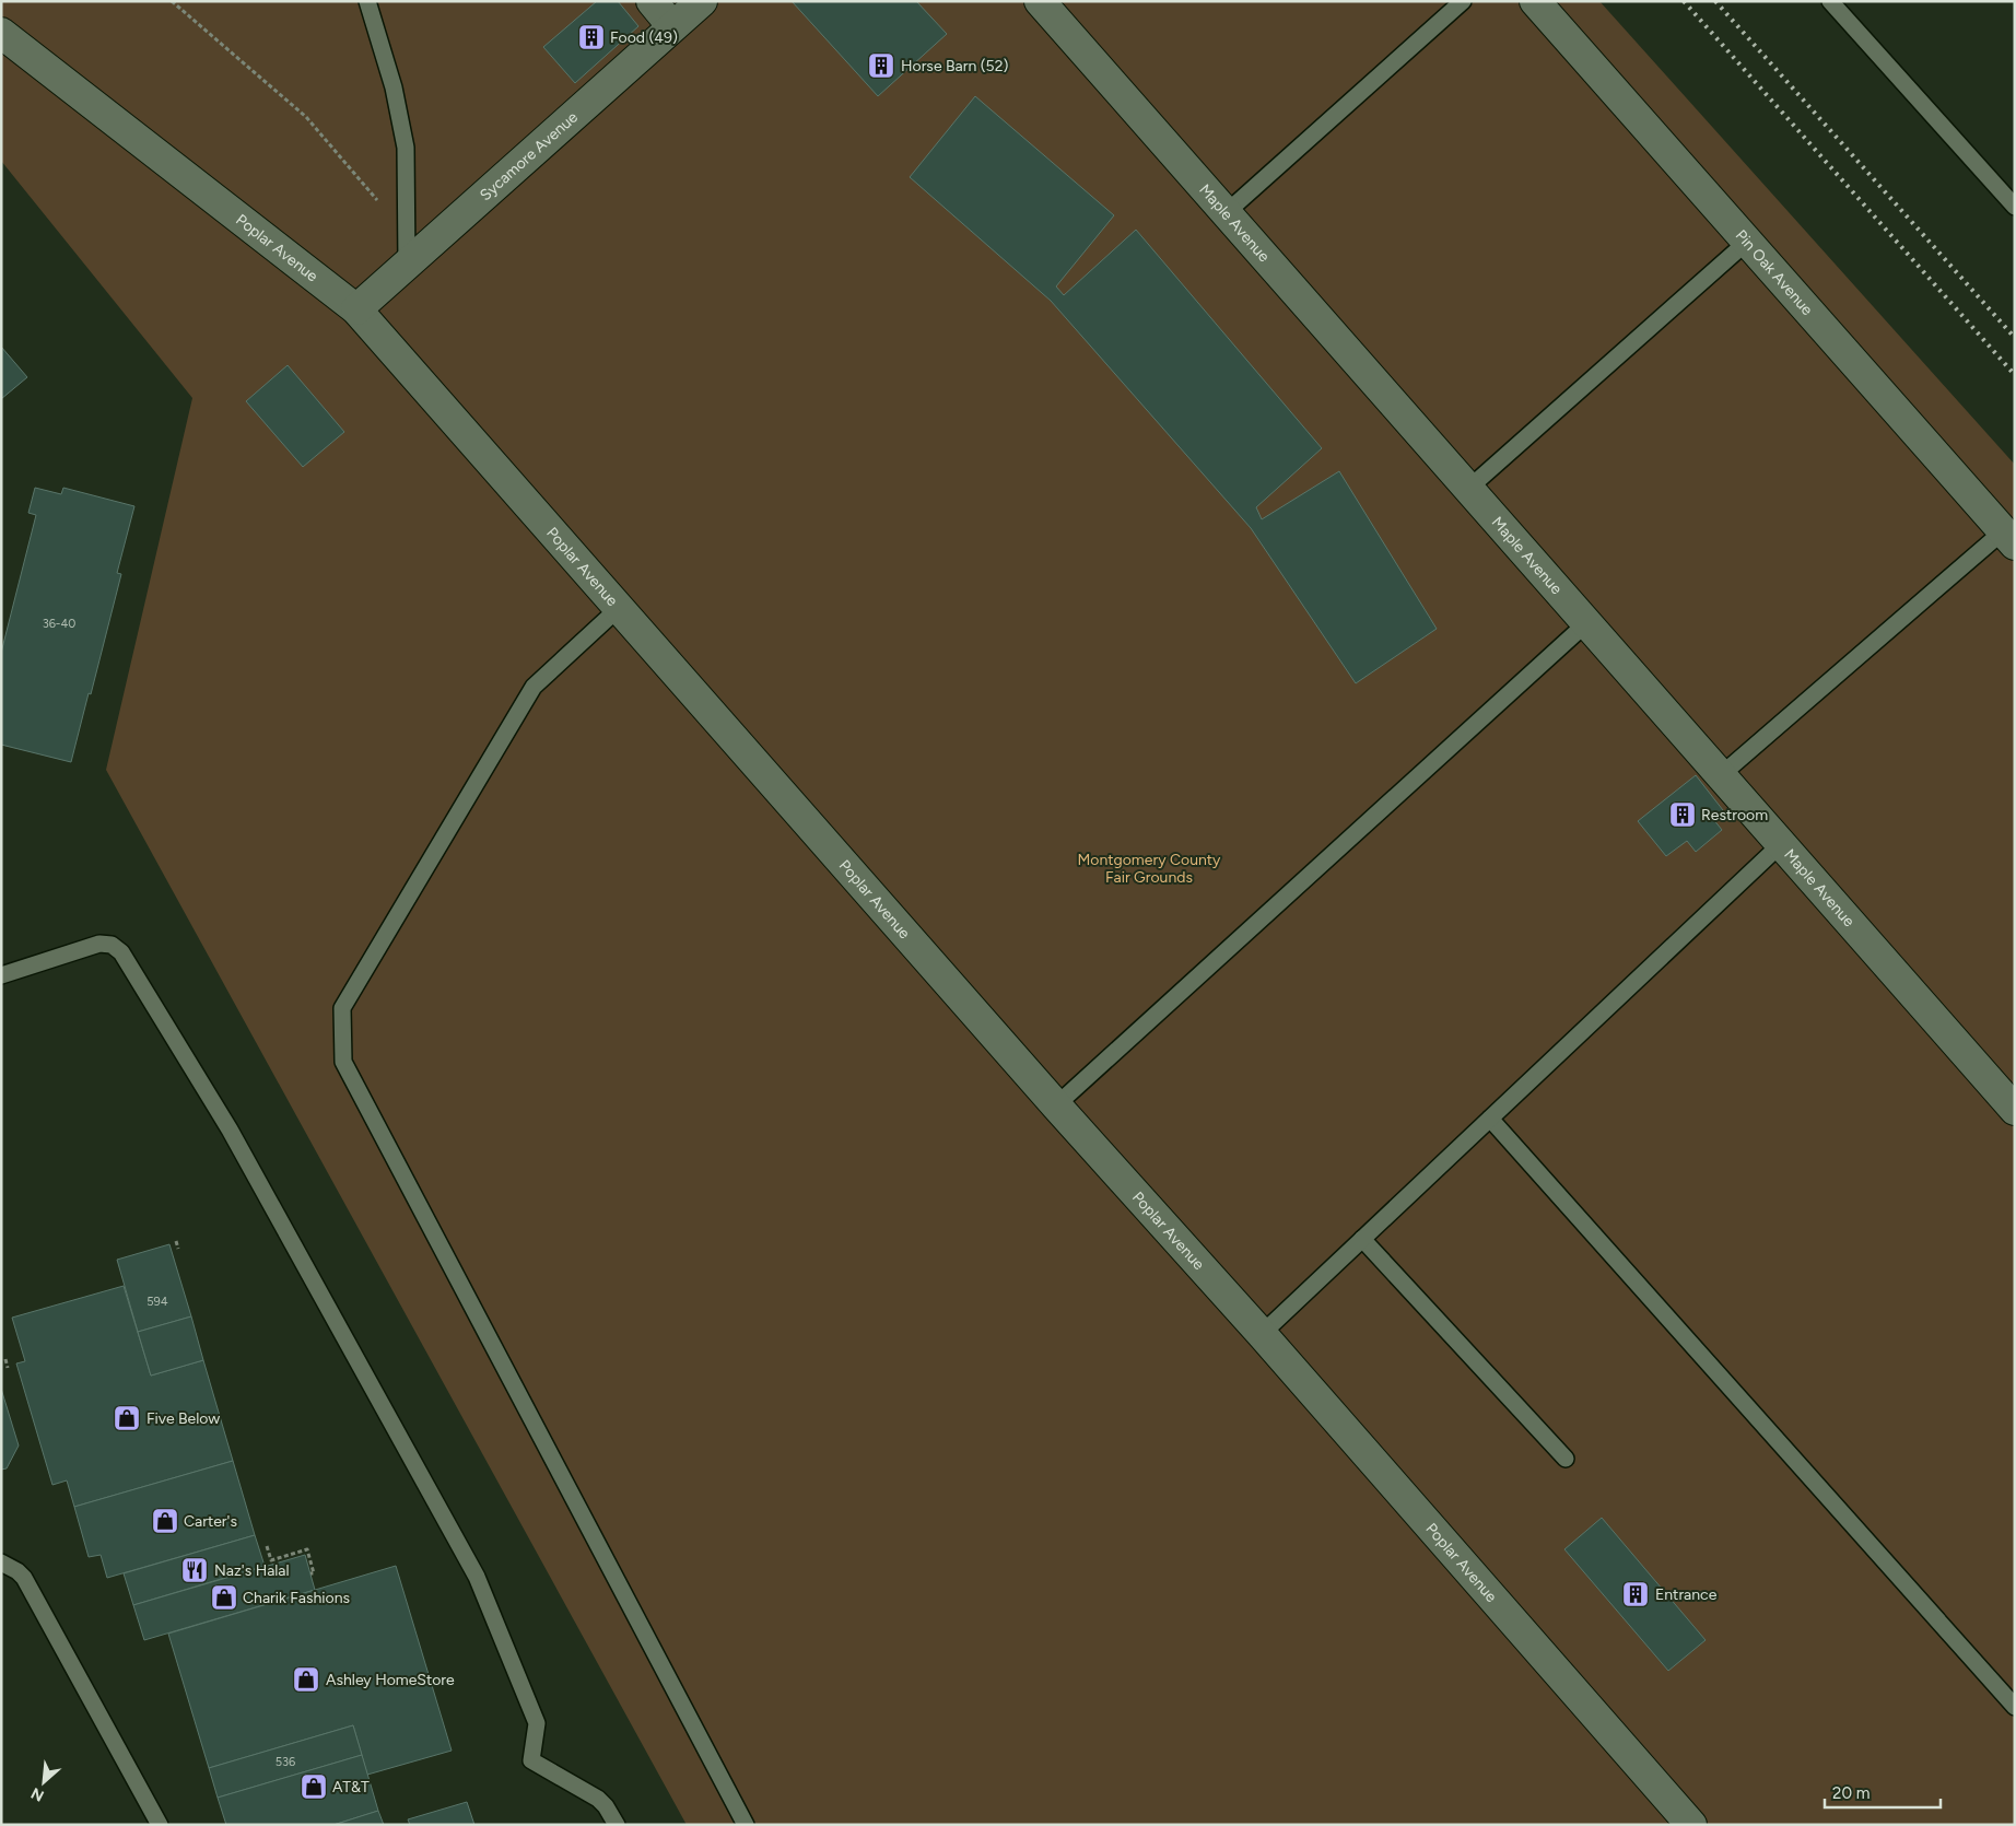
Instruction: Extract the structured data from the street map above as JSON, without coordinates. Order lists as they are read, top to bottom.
{
  "streets": {
    "street": [
      "Sycamore Avenue",
      "Maple Avenue",
      "Poplar Avenue",
      "Pin Oak Avenue"
    ]
  },
  "crossings": [
    ["Sycamore Avenue", "Poplar Avenue"]
  ],
  "parks": ["Montgomery County Fair Grounds"],
  "places": {
    "building": [
      "Food (49)",
      "Horse Barn (52)",
      "Restroom",
      "Entrance"
    ],
    "shop": [
      "Five Below",
      "Carter's",
      "Charik Fashions",
      "Ashley HomeStore",
      "AT&T"
    ],
    "restaurant": ["Naz's Halal"]
  },
  "house_numbers": ["36-40", "594", "536"],
  "scale_bar": "20 m",
  "north": "bottom left"
}
